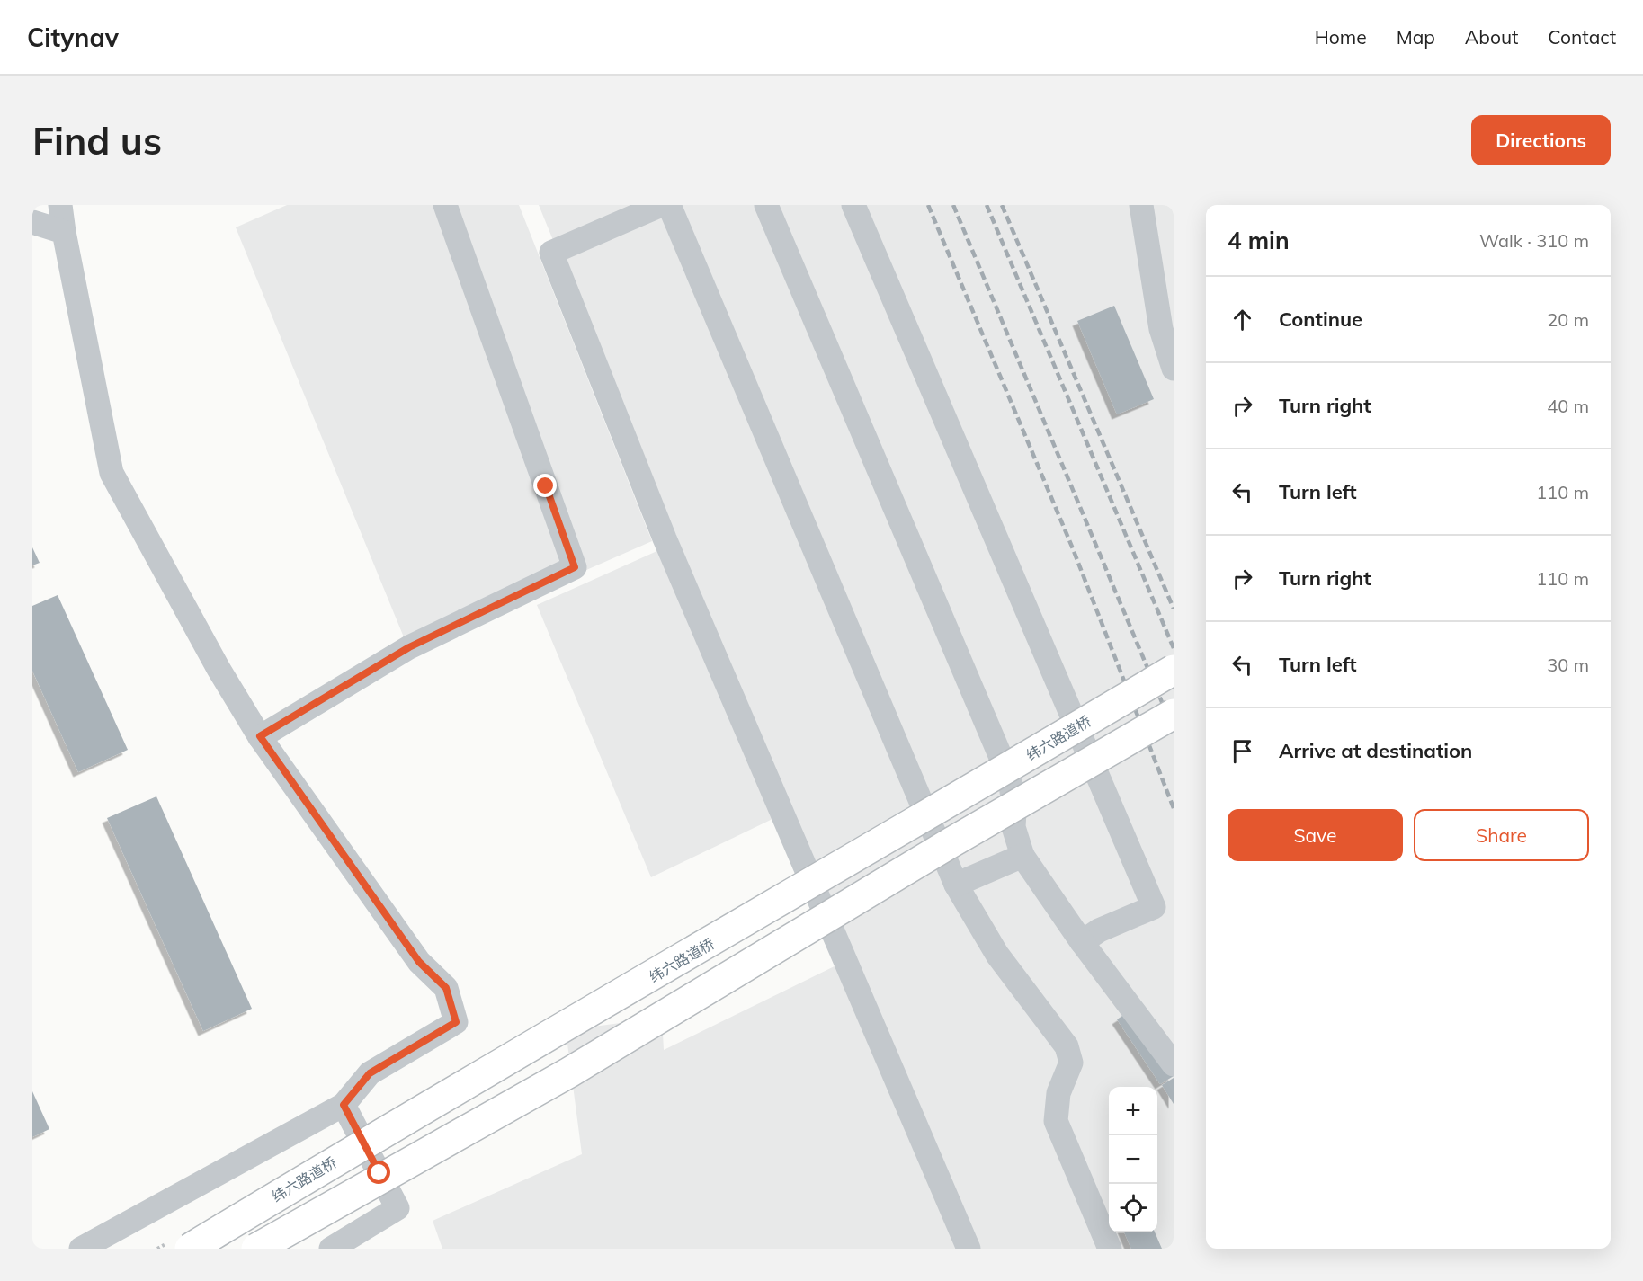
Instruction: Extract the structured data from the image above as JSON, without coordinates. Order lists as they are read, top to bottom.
{
  "streets": {
    "main road": ["纬六路道桥"]
  },
  "page": {
    "header": "Citynav",
    "nav": [
      "Home",
      "Map",
      "About",
      "Contact"
    ],
    "buttons": [
      "Directions",
      ["Save", "Share"]
    ],
    "title": "Find us",
    "heading": ["4 min", "Walk · 310 m"],
    "list": [
      ["Continue", "20 m"],
      ["Turn right", "40 m"],
      ["Turn left", "110 m"],
      ["Turn right", "110 m"],
      ["Turn left", "30 m"],
      "Arrive at destination"
    ],
    "map_buttons": ["+", "−"]
  }
}
